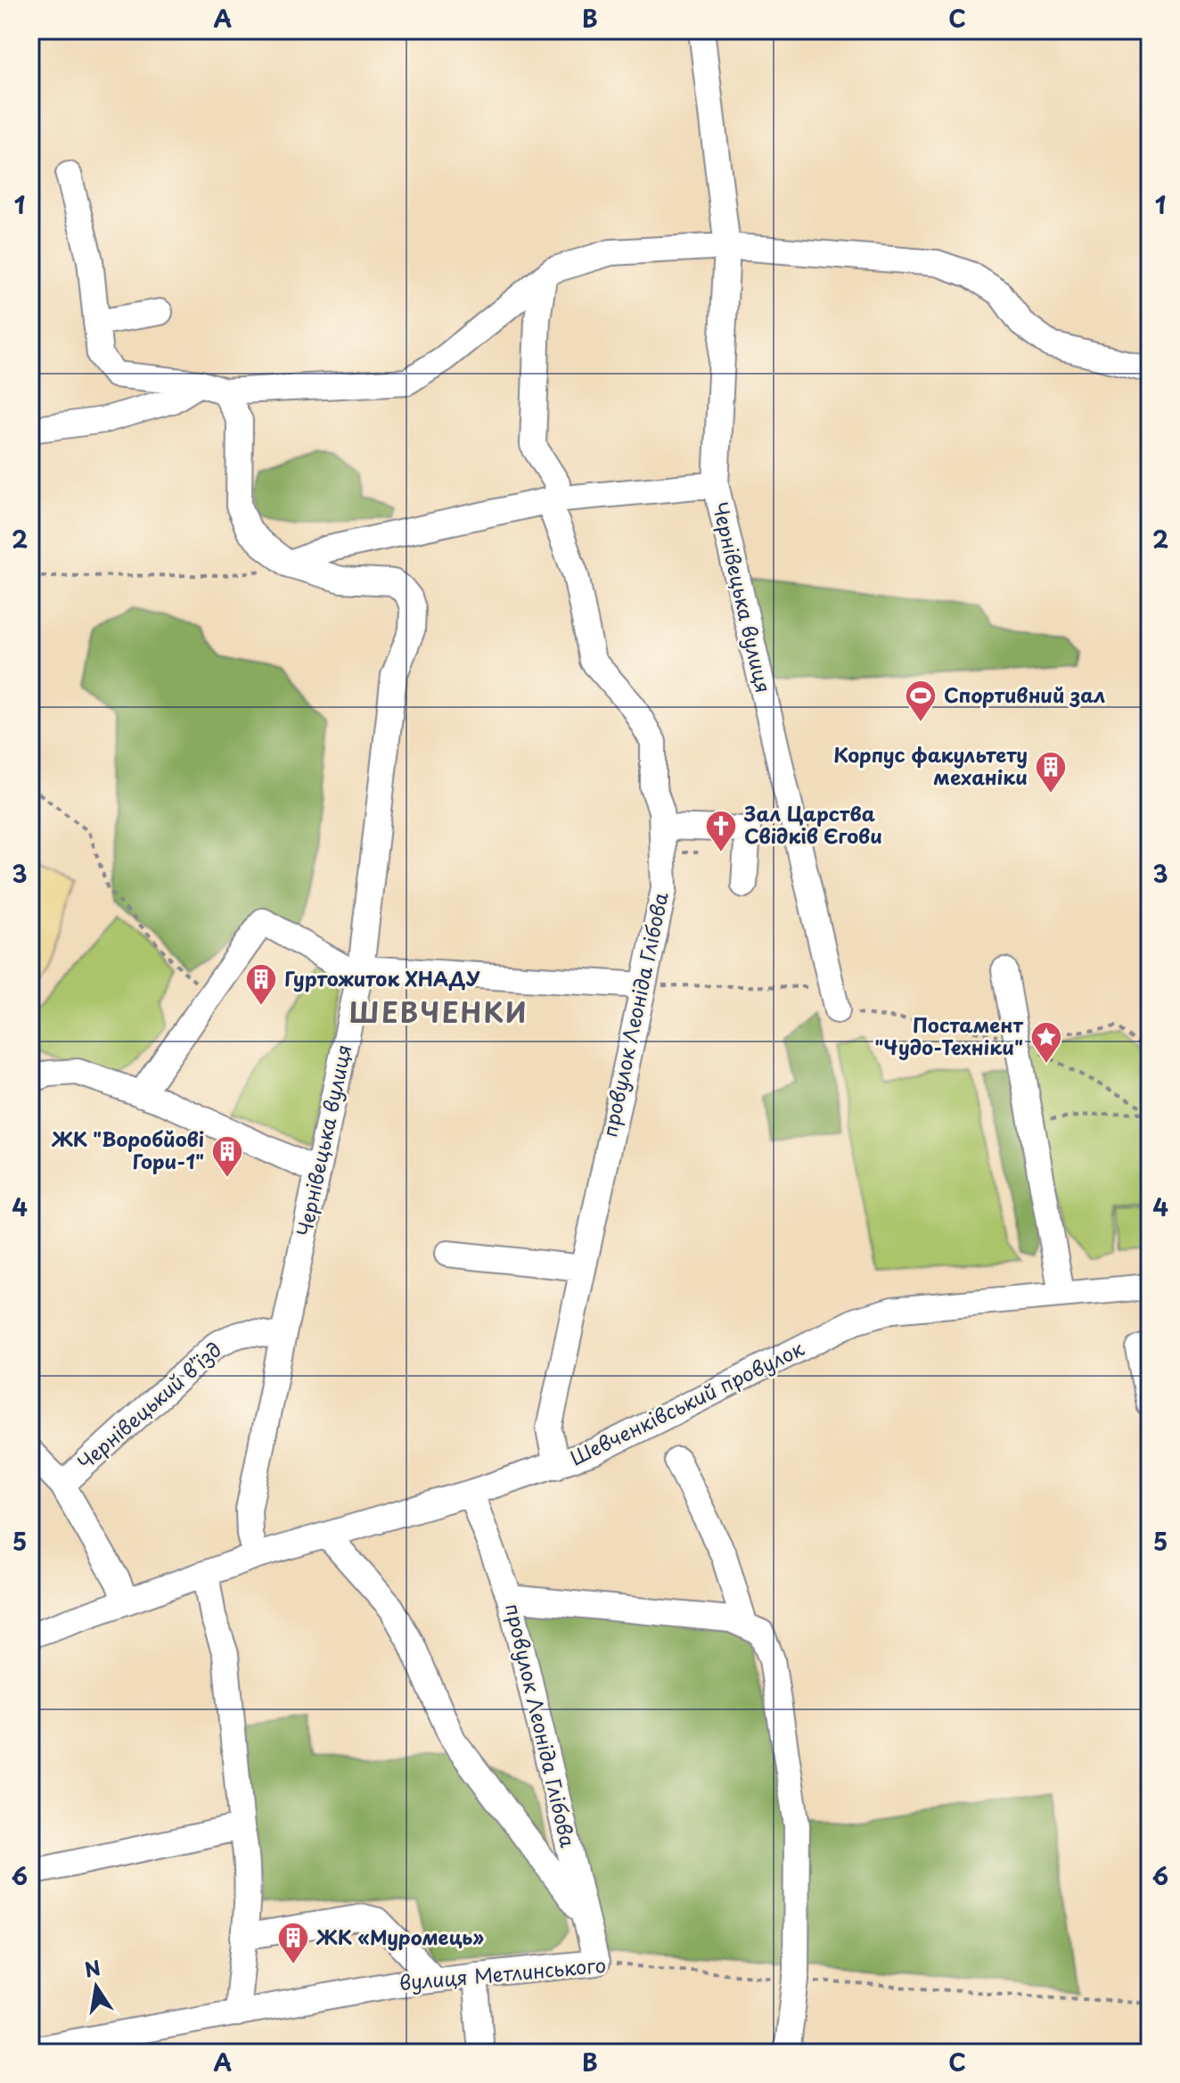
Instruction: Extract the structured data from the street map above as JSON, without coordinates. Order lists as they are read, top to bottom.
{
  "streets": {
    "street": [
      "Чернівецька вулиця",
      "провулок Леоніда Глібова",
      "Шевченківський провулок",
      "Чернівецький вʼїзд",
      "вулиця Метлинського"
    ]
  },
  "crossings": [
    ["Чернівецька вулиця", "провулок Леоніда Глібова"],
    ["Чернівецька вулиця", "Шевченківський провулок"],
    ["Чернівецька вулиця", "Чернівецький вʼїзд"],
    ["провулок Леоніда Глібова", "Шевченківський провулок"],
    ["провулок Леоніда Глібова", "вулиця Метлинського"],
    ["Шевченківський провулок", "Чернівецький вʼїзд"]
  ],
  "districts": ["ШЕВЧЕНКИ"],
  "places": {
    "sports": ["Спортивний зал"],
    "building": [
      "Корпус факультету механіки",
      "Гуртожиток ХНАДУ",
      "ЖК \"Воробйові Гори-1\"",
      "ЖК «Муромець»"
    ],
    "church": ["Зал Царства Свідків Єгови"],
    "place": ["Постамент \"Чудо-Техніки\""]
  },
  "north": "top",
  "grid": {
    "columns": ["A", "B", "C"],
    "rows": [
      "1",
      "2",
      "3",
      "4",
      "5",
      "6"
    ]
  }
}
